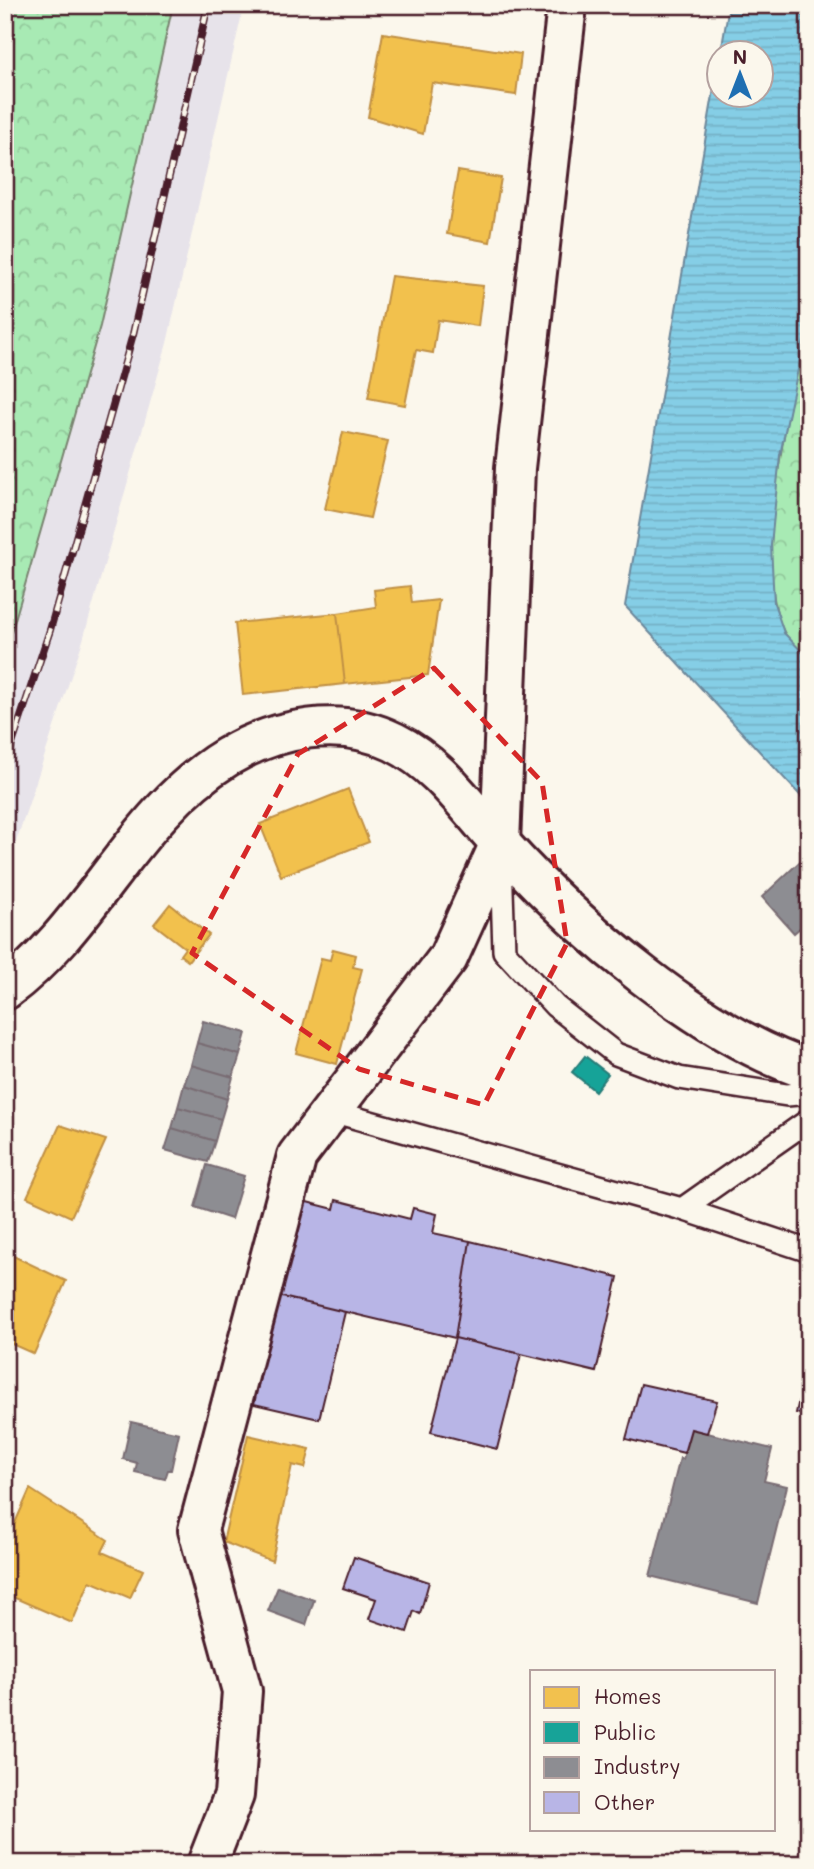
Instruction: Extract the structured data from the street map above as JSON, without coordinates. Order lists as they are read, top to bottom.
{
  "legend": [
    "Homes",
    "Public",
    "Industry",
    "Other"
  ],
  "north": "top"
}
